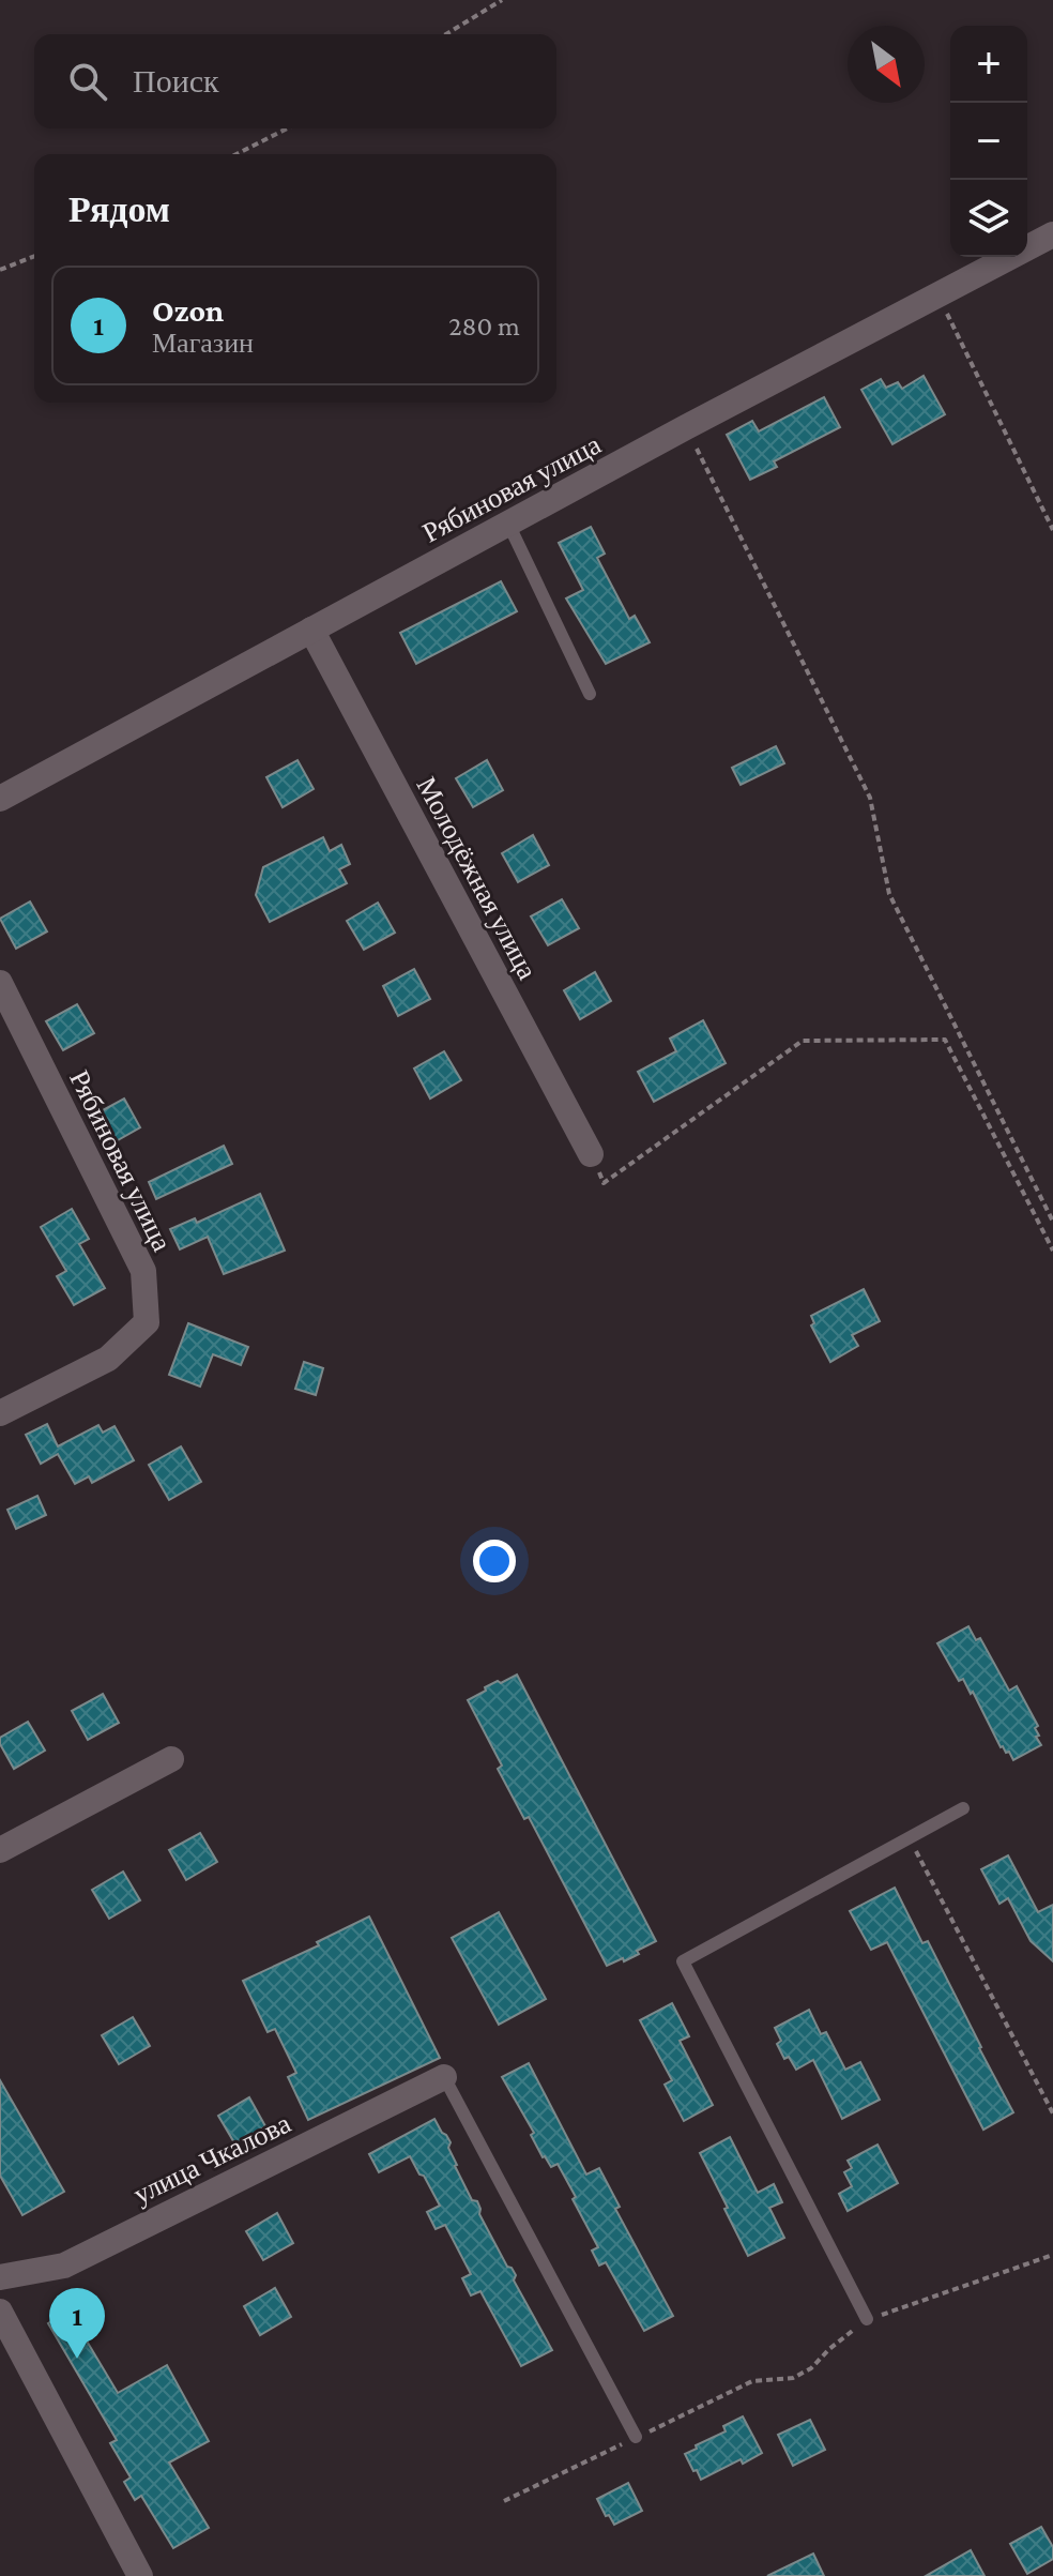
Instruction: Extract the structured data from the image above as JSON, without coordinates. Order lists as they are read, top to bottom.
{
  "streets": {
    "street": ["Рябиновая улица", "Молодёжная улица", "улица Чкалова"]
  },
  "crossings": [
    ["Рябиновая улица", "Молодёжная улица"]
  ],
  "north": "bottom right",
  "page": {
    "map_buttons": ["+", "−"],
    "search": "Поиск",
    "heading": "Рядом",
    "list": [
      {
        "mark": "1",
        "name": "Ozon",
        "note": "Магазин",
        "value": "280 m"
      }
    ],
    "pins": "1"
  }
}
